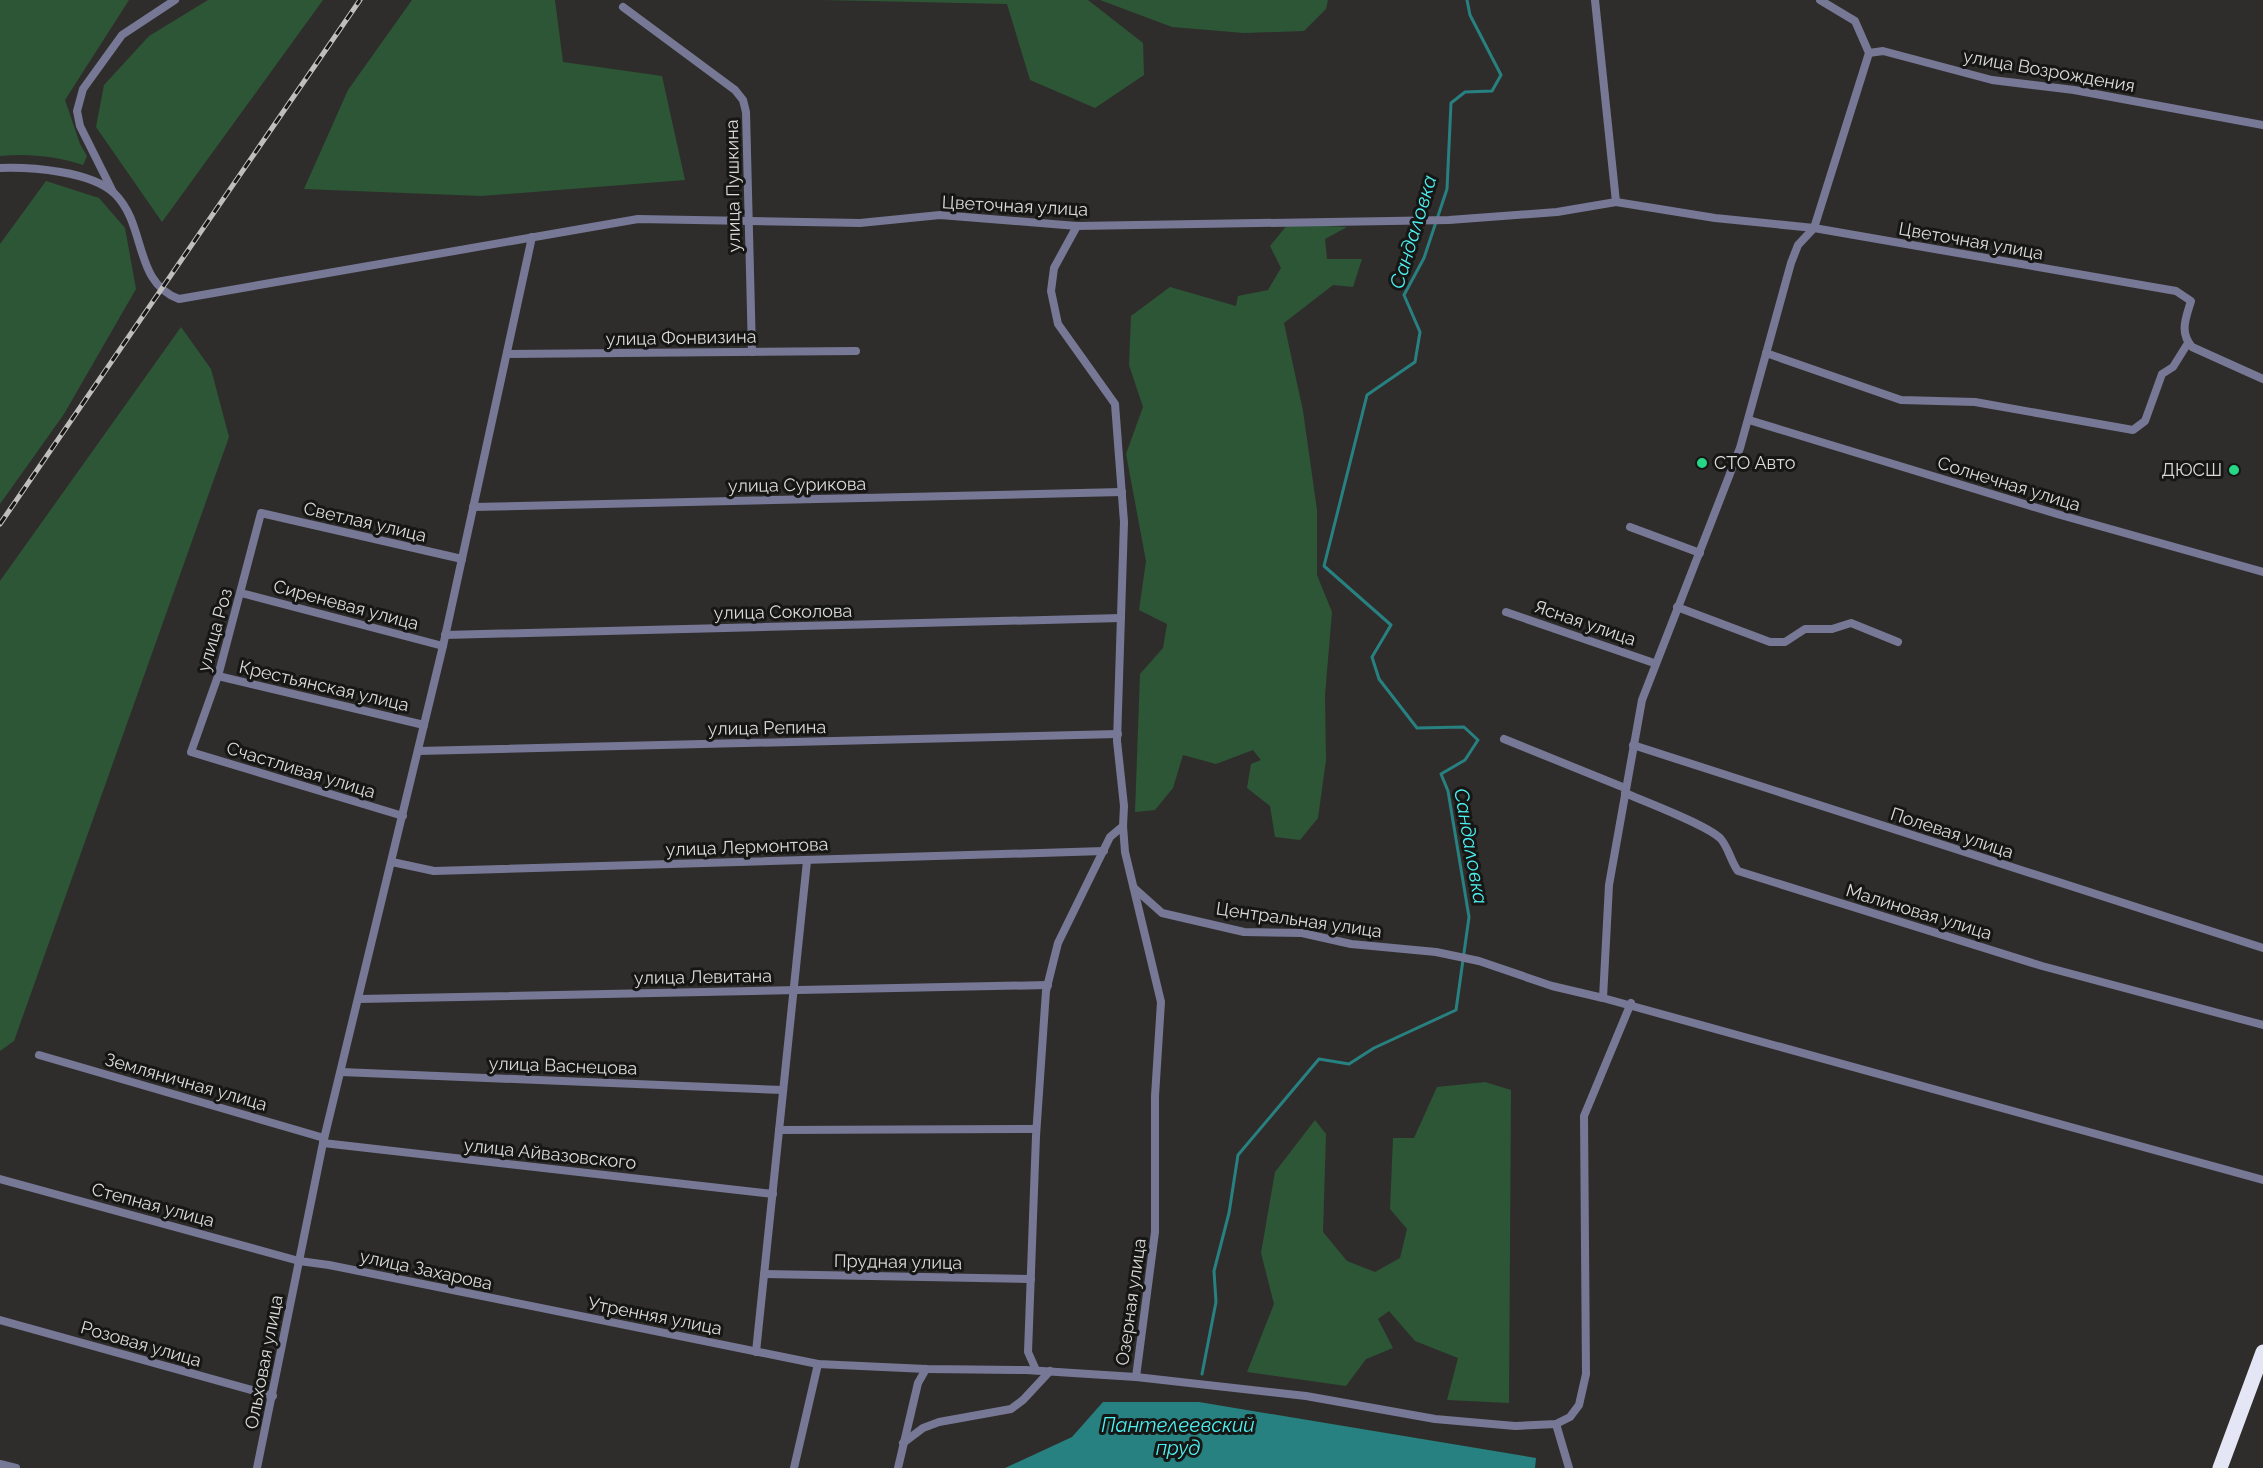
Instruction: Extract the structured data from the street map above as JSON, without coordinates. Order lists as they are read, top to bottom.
{
  "streets": {
    "street": [
      "улица Возрождения",
      "улица Пушкина",
      "Цветочная улица",
      "улица Фонвизина",
      "Солнечная улица",
      "улица Сурикова",
      "Светлая улица",
      "Сиреневая улица",
      "улица Соколова",
      "Ясная улица",
      "улица Роз",
      "Крестьянская улица",
      "улица Репина",
      "Счастливая улица",
      "Полевая улица",
      "улица Лермонтова",
      "Малиновая улица",
      "Центральная улица",
      "улица Левитана",
      "улица Васнецова",
      "Земляничная улица",
      "улица Айвазовского",
      "Степная улица",
      "Прудная улица",
      "улица Захарова",
      "Озерная улица",
      "Утренняя улица",
      "Розовая улица",
      "Ольховая улица"
    ]
  },
  "crossings": [
    ["улица Пушкина", "Цветочная улица"],
    ["улица Пушкина", "улица Фонвизина"],
    ["Цветочная улица", "Озерная улица"],
    ["Цветочная улица", "Ольховая улица"],
    ["улица Фонвизина", "Ольховая улица"],
    ["улица Сурикова", "Озерная улица"],
    ["улица Сурикова", "Ольховая улица"],
    ["Светлая улица", "улица Роз"],
    ["Светлая улица", "Ольховая улица"],
    ["Сиреневая улица", "улица Роз"],
    ["Сиреневая улица", "Ольховая улица"],
    ["улица Соколова", "Озерная улица"],
    ["улица Соколова", "Ольховая улица"],
    ["улица Роз", "Крестьянская улица"],
    ["улица Роз", "Счастливая улица"],
    ["Крестьянская улица", "Ольховая улица"],
    ["улица Репина", "Озерная улица"],
    ["улица Репина", "Ольховая улица"],
    ["Счастливая улица", "Ольховая улица"],
    ["улица Лермонтова", "Ольховая улица"],
    ["Центральная улица", "Озерная улица"],
    ["улица Левитана", "Ольховая улица"],
    ["улица Васнецова", "Ольховая улица"],
    ["Земляничная улица", "улица Айвазовского"],
    ["Земляничная улица", "Ольховая улица"],
    ["улица Айвазовского", "Ольховая улица"],
    ["Степная улица", "улица Захарова"],
    ["Степная улица", "Ольховая улица"],
    ["улица Захарова", "Утренняя улица"],
    ["улица Захарова", "Ольховая улица"],
    ["Озерная улица", "Утренняя улица"],
    ["Розовая улица", "Ольховая улица"]
  ],
  "water": ["Сандаловка", "Пантелеевский пруд"],
  "places": ["СТО Авто", "ДЮСШ"]
}
